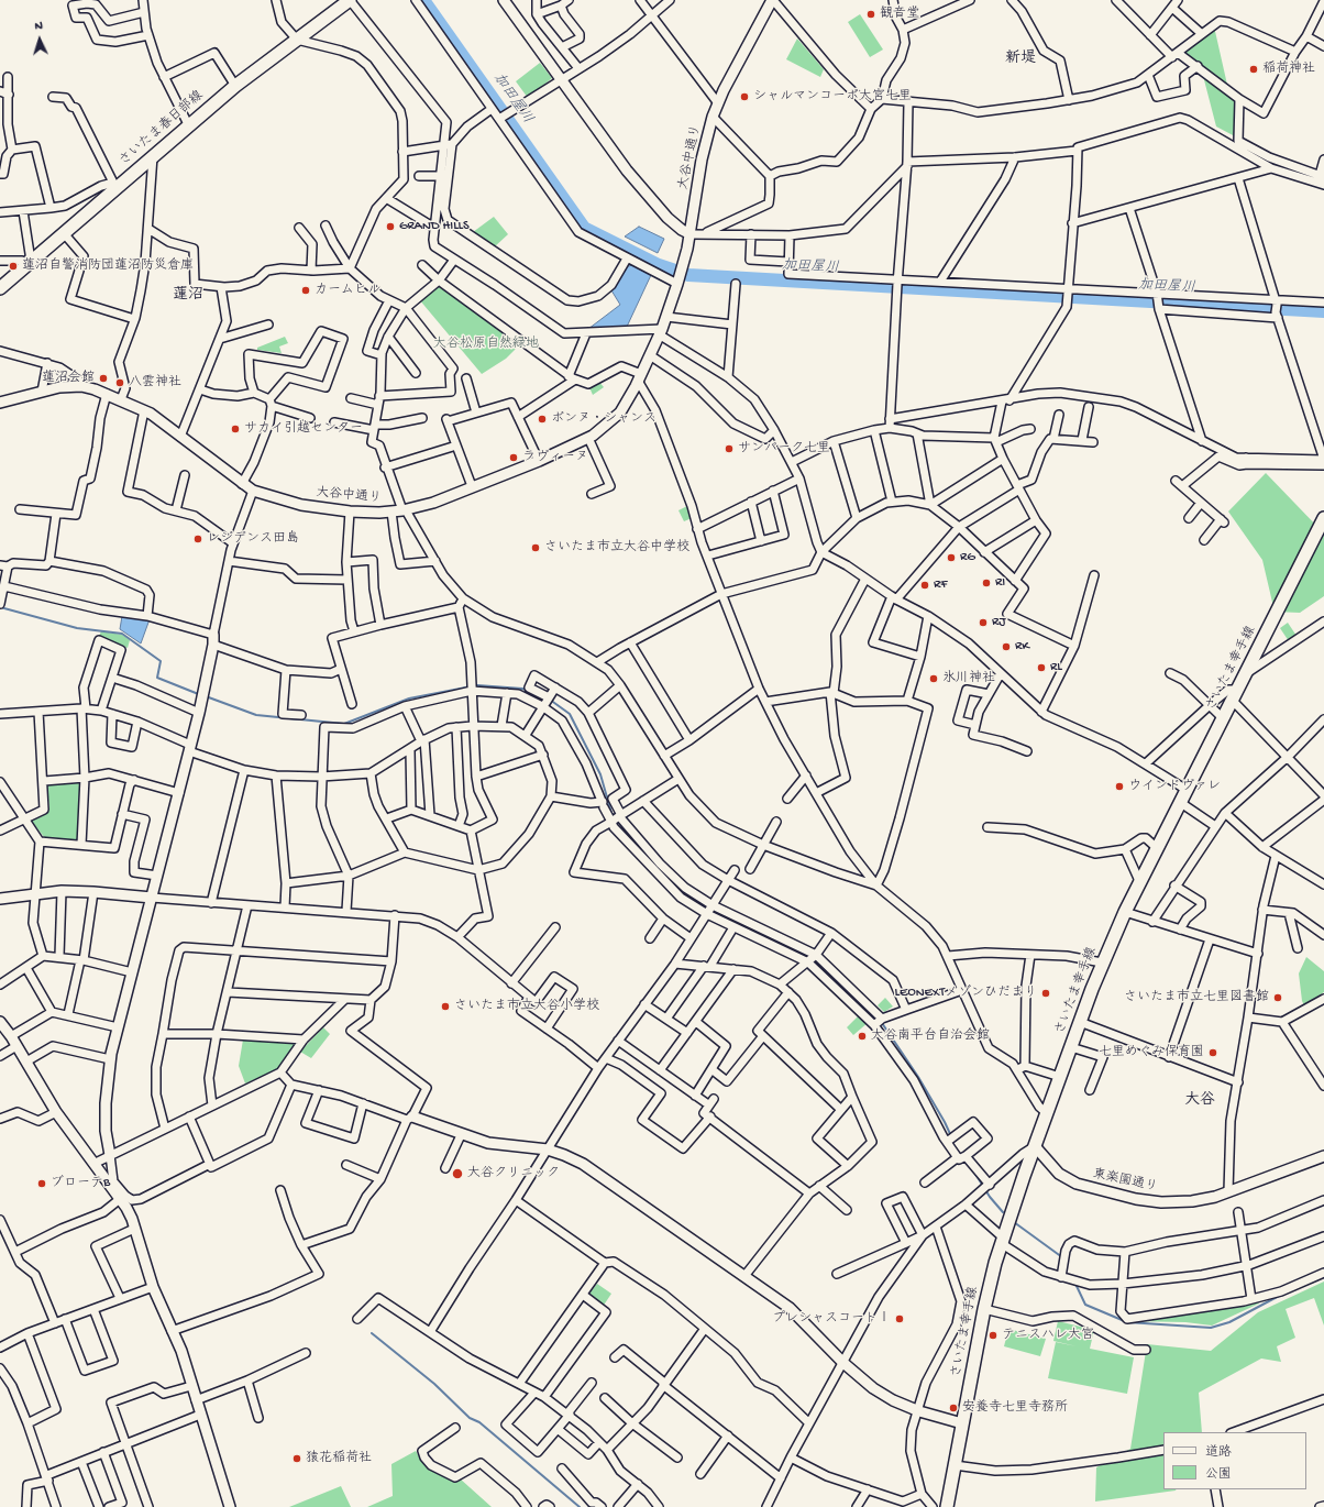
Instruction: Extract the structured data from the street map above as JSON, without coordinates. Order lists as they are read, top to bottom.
{
  "streets": {
    "main road": ["さいたま春日部線", "さいたま幸手線"],
    "street": ["大谷中通り", "東楽園通り"]
  },
  "crossings": [
    ["さいたま幸手線", "東楽園通り"]
  ],
  "districts": ["新堤", "蓮沼", "大谷"],
  "water": ["加田屋川"],
  "parks": ["大谷松原自然緑地"],
  "places": [
    "観音堂",
    "稲荷神社",
    "シャルマンコーポ大宮七里",
    "GRAND HILLS",
    "蓮沼自警消防団蓮沼防災倉庫",
    "カームヒル",
    "蓮沼会館",
    "八雲神社",
    "ボンヌ・シャンス",
    "サカイ引越センター",
    "サンパーク七里",
    "ラヴィーヌ",
    "レジデンス田島",
    "さいたま市立大谷中学校",
    "RG",
    "RI",
    "RF",
    "RJ",
    "RK",
    "RL",
    "氷川神社",
    "ウインドヴァレ",
    "LEONEXTメゾンひだまり",
    "さいたま市立七里図書館",
    "さいたま市立大谷小学校",
    "大谷南平台自治会館",
    "七里めぐみ保育園",
    "大谷クリニック",
    "ブローテB",
    "プレシャスコートⅠ",
    "テニスハレ大宮",
    "安養寺七里寺務所",
    "猿花稲荷社"
  ],
  "legend": ["道路", "公園"],
  "north": "top"
}
